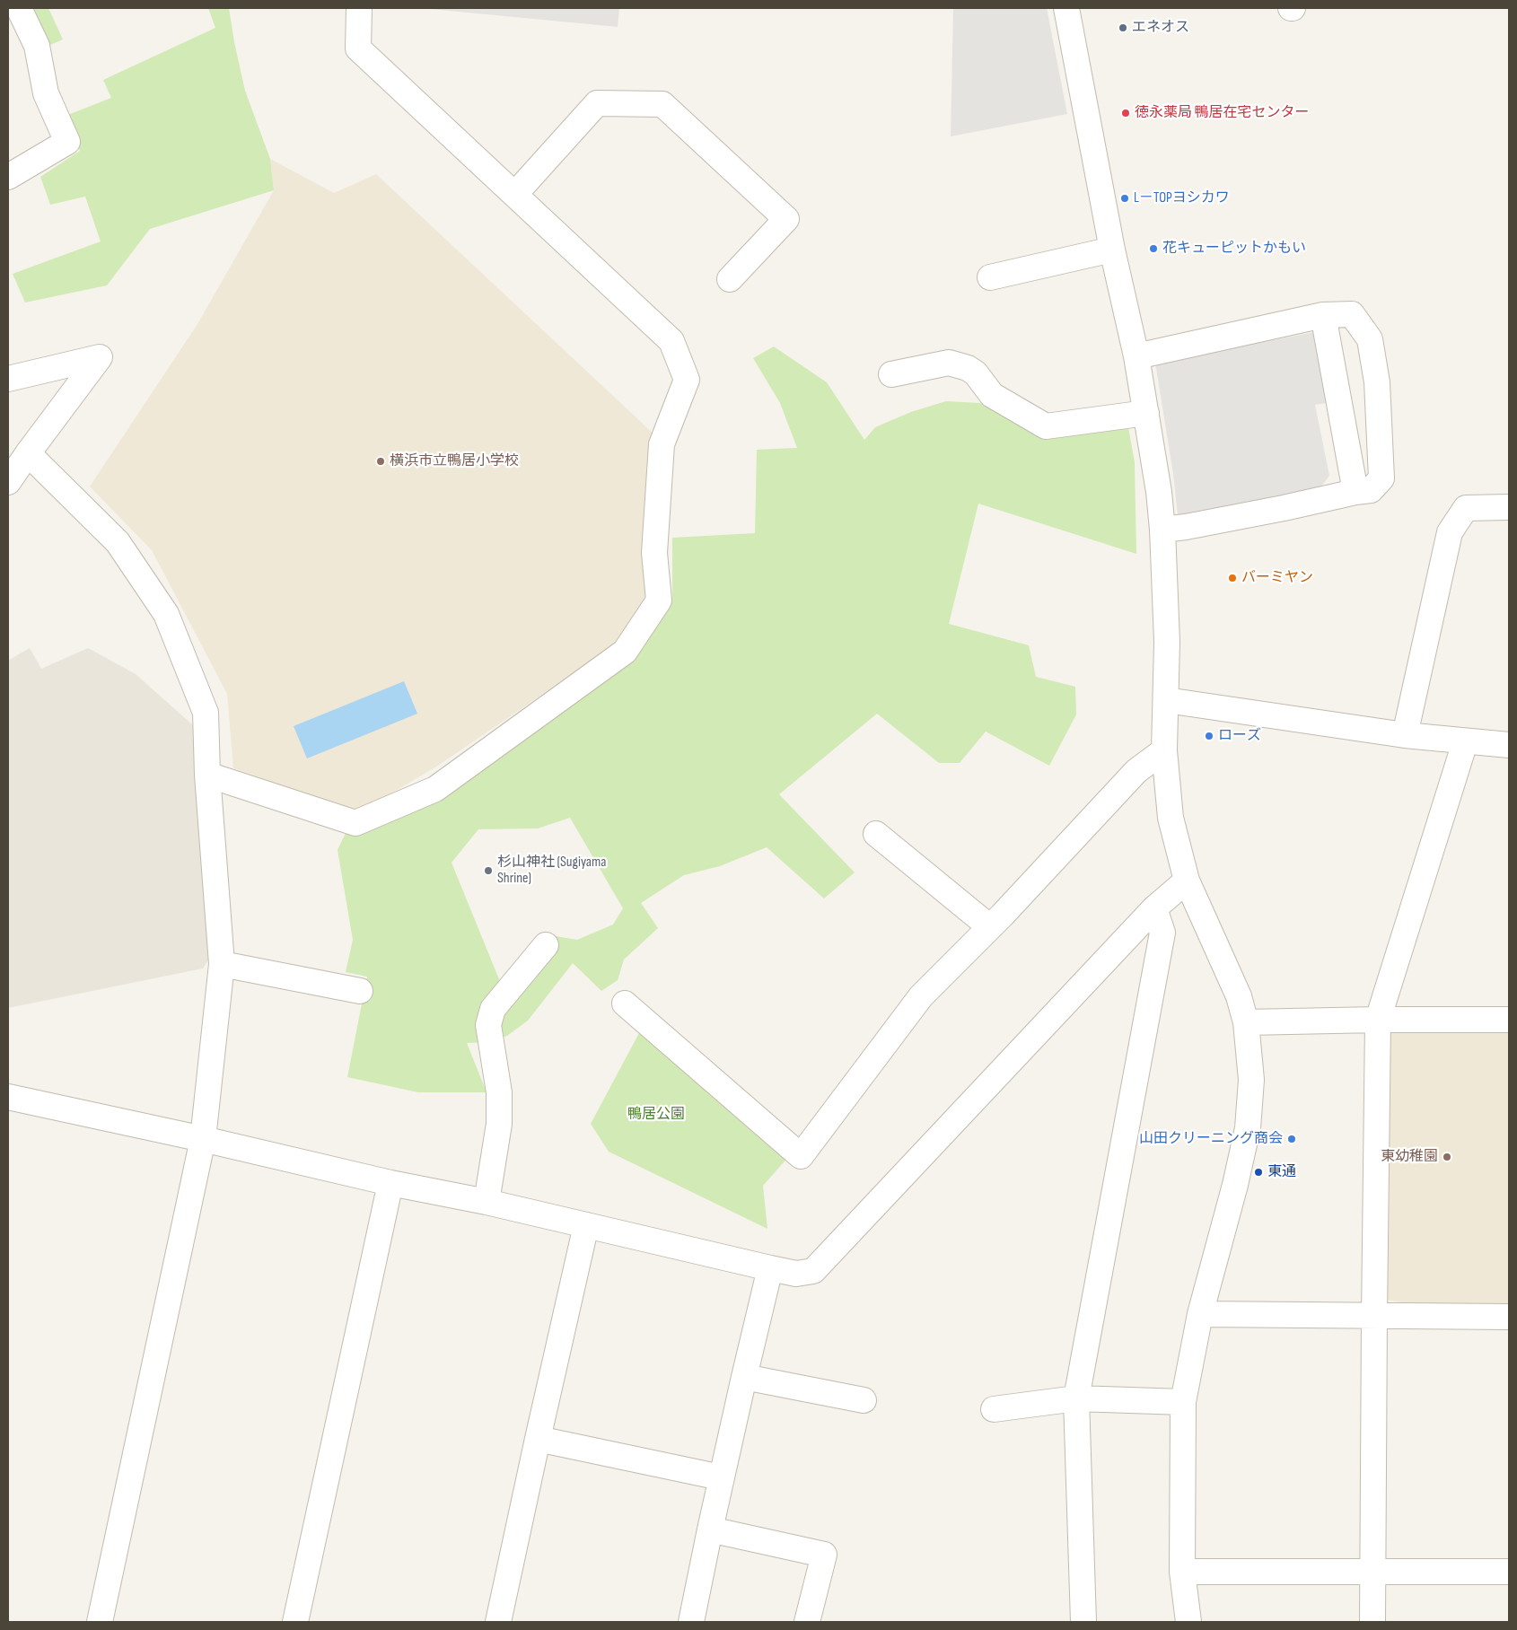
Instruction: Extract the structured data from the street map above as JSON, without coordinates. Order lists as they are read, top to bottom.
{
  "parks": ["鴨居公園"],
  "places": [
    "エネオス",
    "徳永薬局 鴨居在宅センター",
    "L－TOPヨシカワ",
    "花キューピットかもい",
    "横浜市立鴨居小学校",
    "バーミヤン",
    "ローズ",
    "杉山神社 (Sugiyama Shrine)",
    "山田クリーニング商会",
    "東幼稚園",
    "東通"
  ]
}
